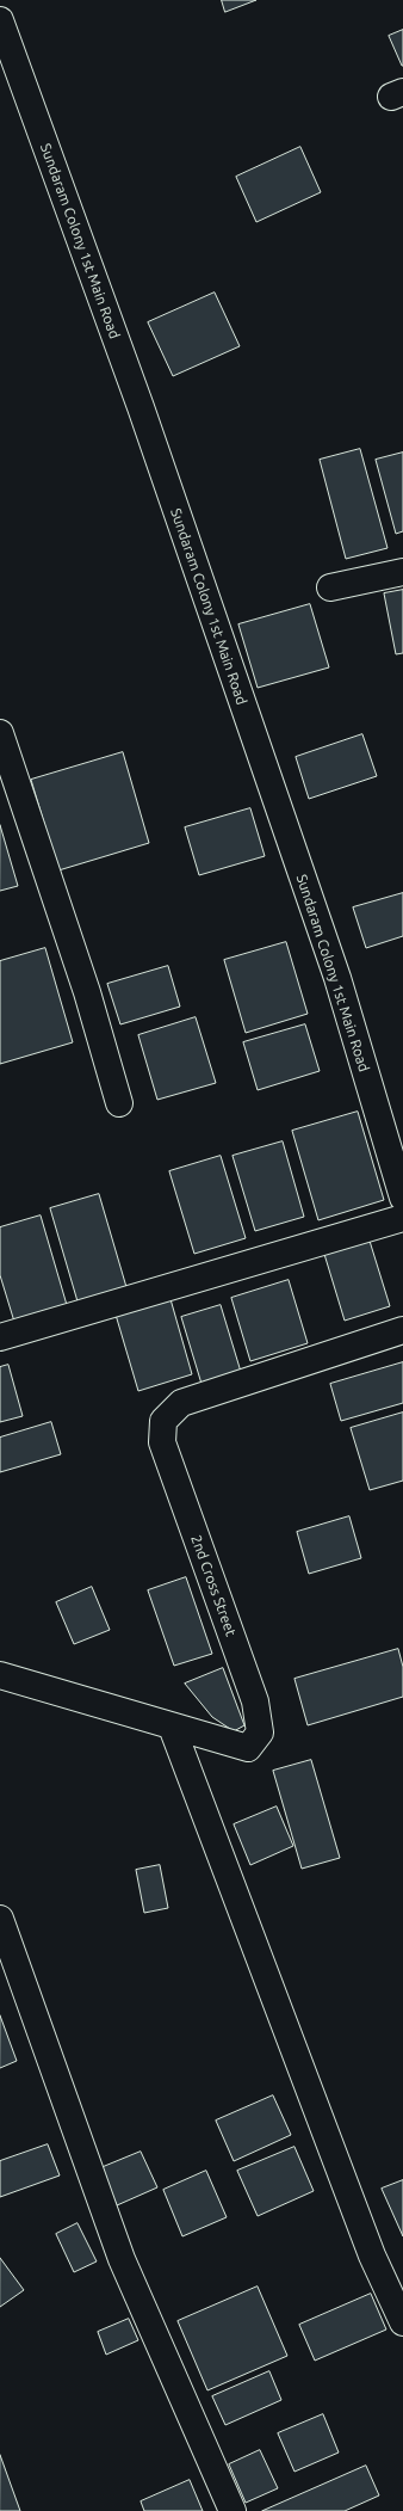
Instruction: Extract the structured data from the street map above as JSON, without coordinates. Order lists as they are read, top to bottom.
{
  "streets": {
    "street": ["Sundaram Colony 1st Main Road", "2nd Cross Street"]
  }
}
